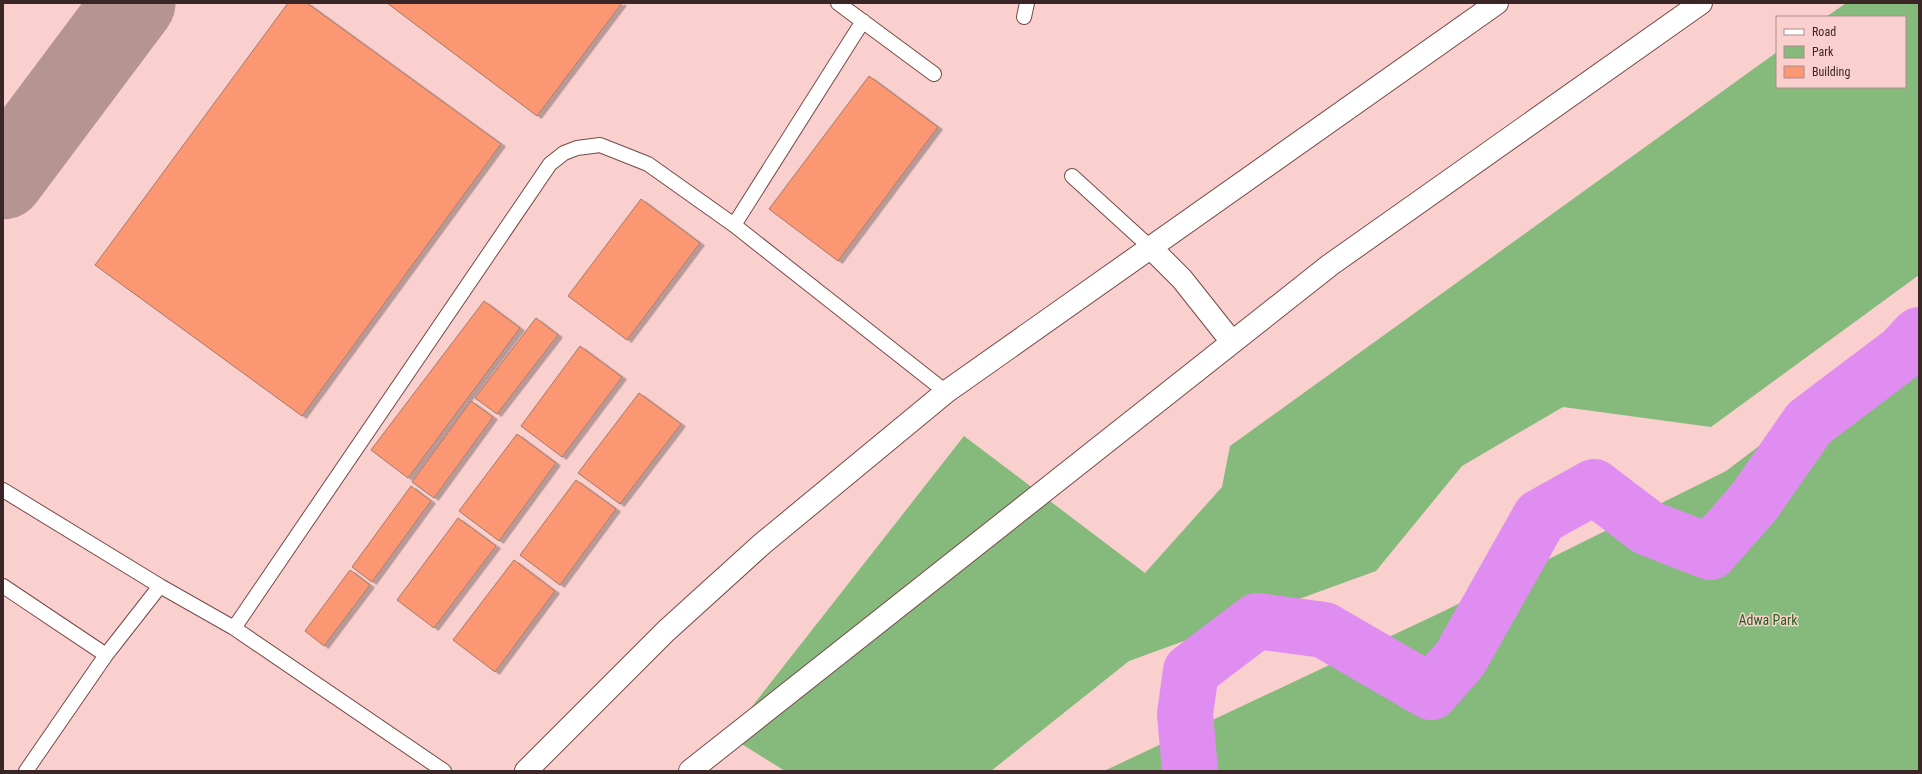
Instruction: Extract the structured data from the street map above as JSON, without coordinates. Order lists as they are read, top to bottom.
{
  "parks": ["Adwa Park"],
  "legend": ["Road", "Park", "Building"]
}
